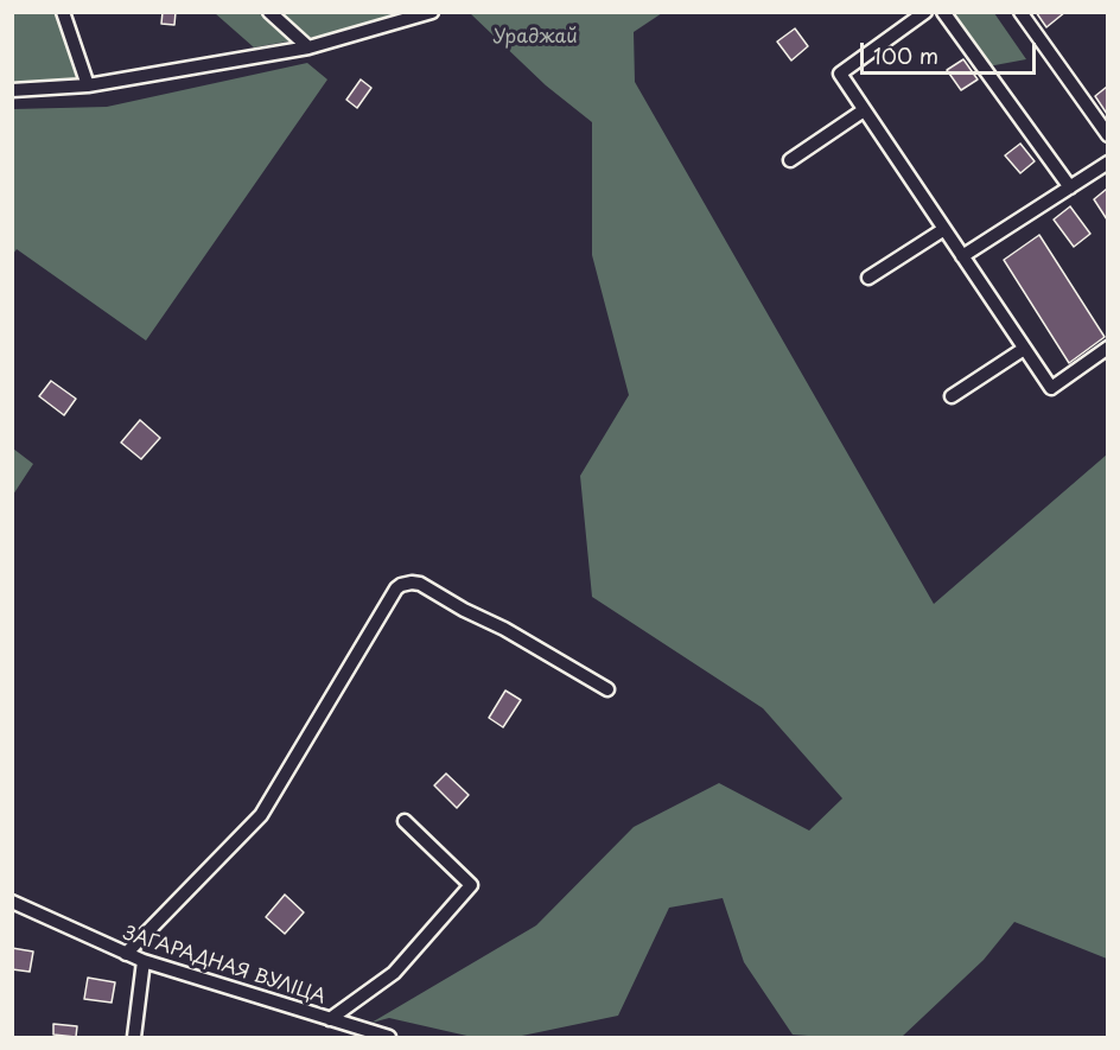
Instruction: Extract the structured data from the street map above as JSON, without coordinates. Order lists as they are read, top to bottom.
{
  "streets": {
    "street": ["ЗАГАРАДНАЯ ВУЛІЦА"]
  },
  "parks": ["Ураджай"],
  "scale_bar": "100 m"
}
